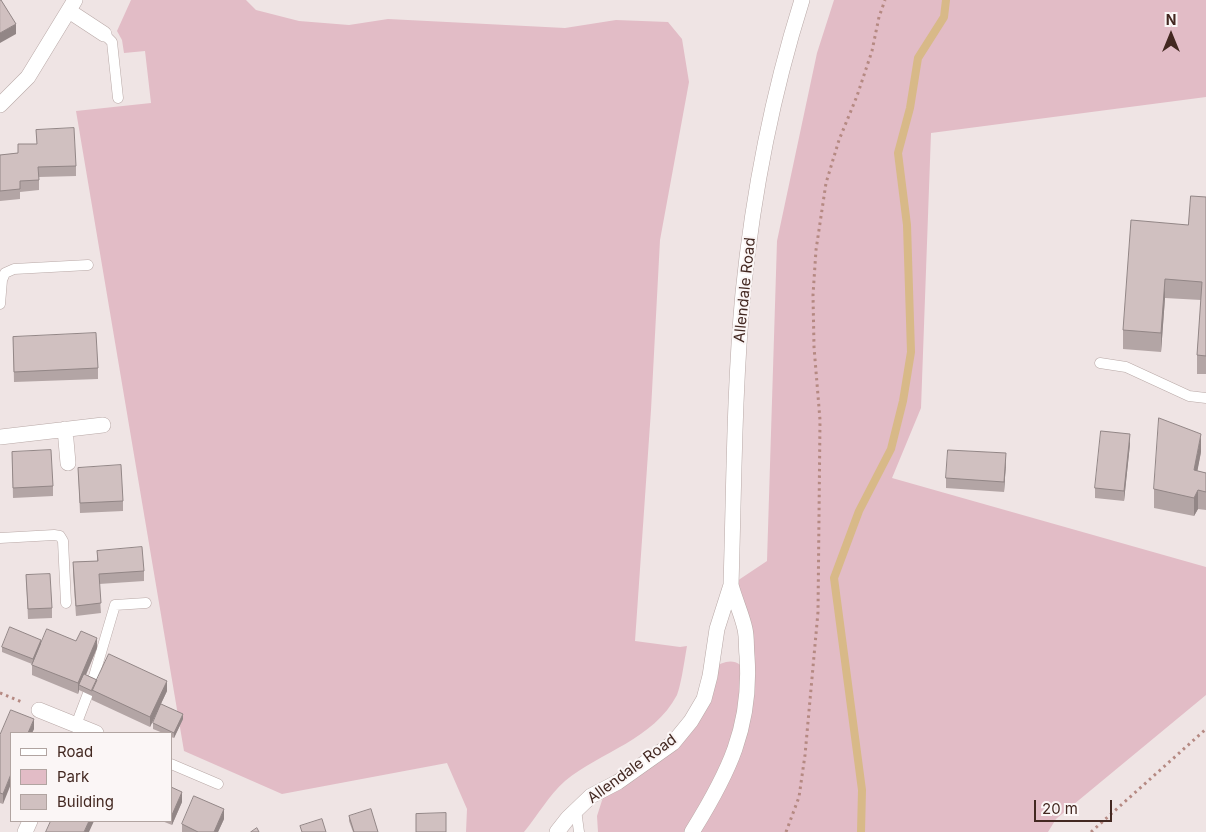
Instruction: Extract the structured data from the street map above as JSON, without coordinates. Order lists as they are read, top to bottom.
{
  "streets": {
    "street": ["Allendale Road"]
  },
  "legend": ["Road", "Park", "Building"],
  "scale_bar": "20 m",
  "north": "top"
}
